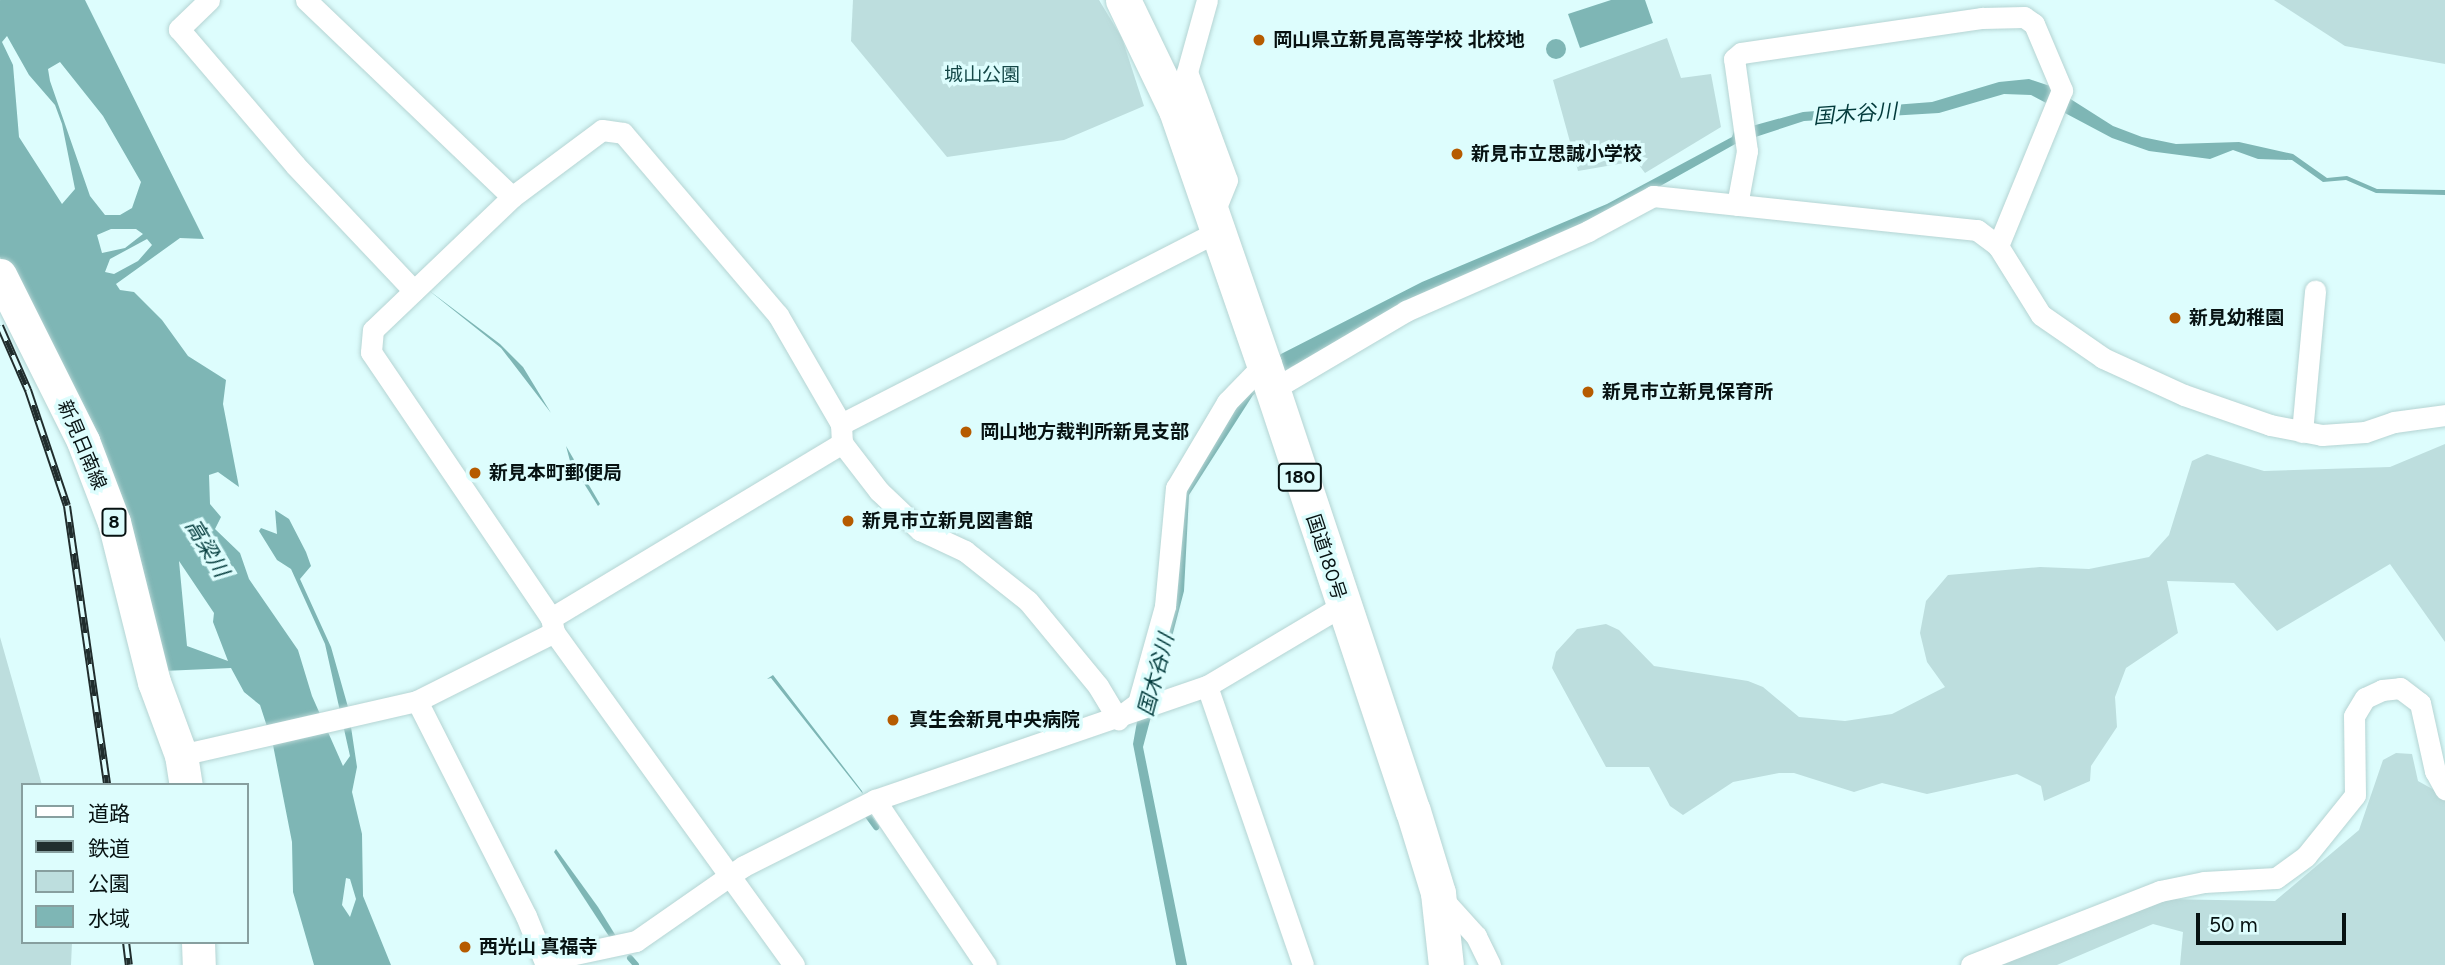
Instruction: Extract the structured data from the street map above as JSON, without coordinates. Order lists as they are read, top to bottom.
{
  "streets": {
    "highway": ["180", "国道180号"],
    "main road": ["新見日南線", "8"]
  },
  "water": ["国木谷川", "高梁川"],
  "parks": ["城山公園"],
  "places": [
    "岡山県立新見高等学校 北校地",
    "新見市立思誠小学校",
    "新見幼稚園",
    "新見市立新見保育所",
    "岡山地方裁判所新見支部",
    "新見本町郵便局",
    "新見市立新見図書館",
    "真生会新見中央病院",
    "西光山 真福寺"
  ],
  "legend": [
    "道路",
    "鉄道",
    "公園",
    "水域"
  ],
  "scale_bar": "50 m"
}
